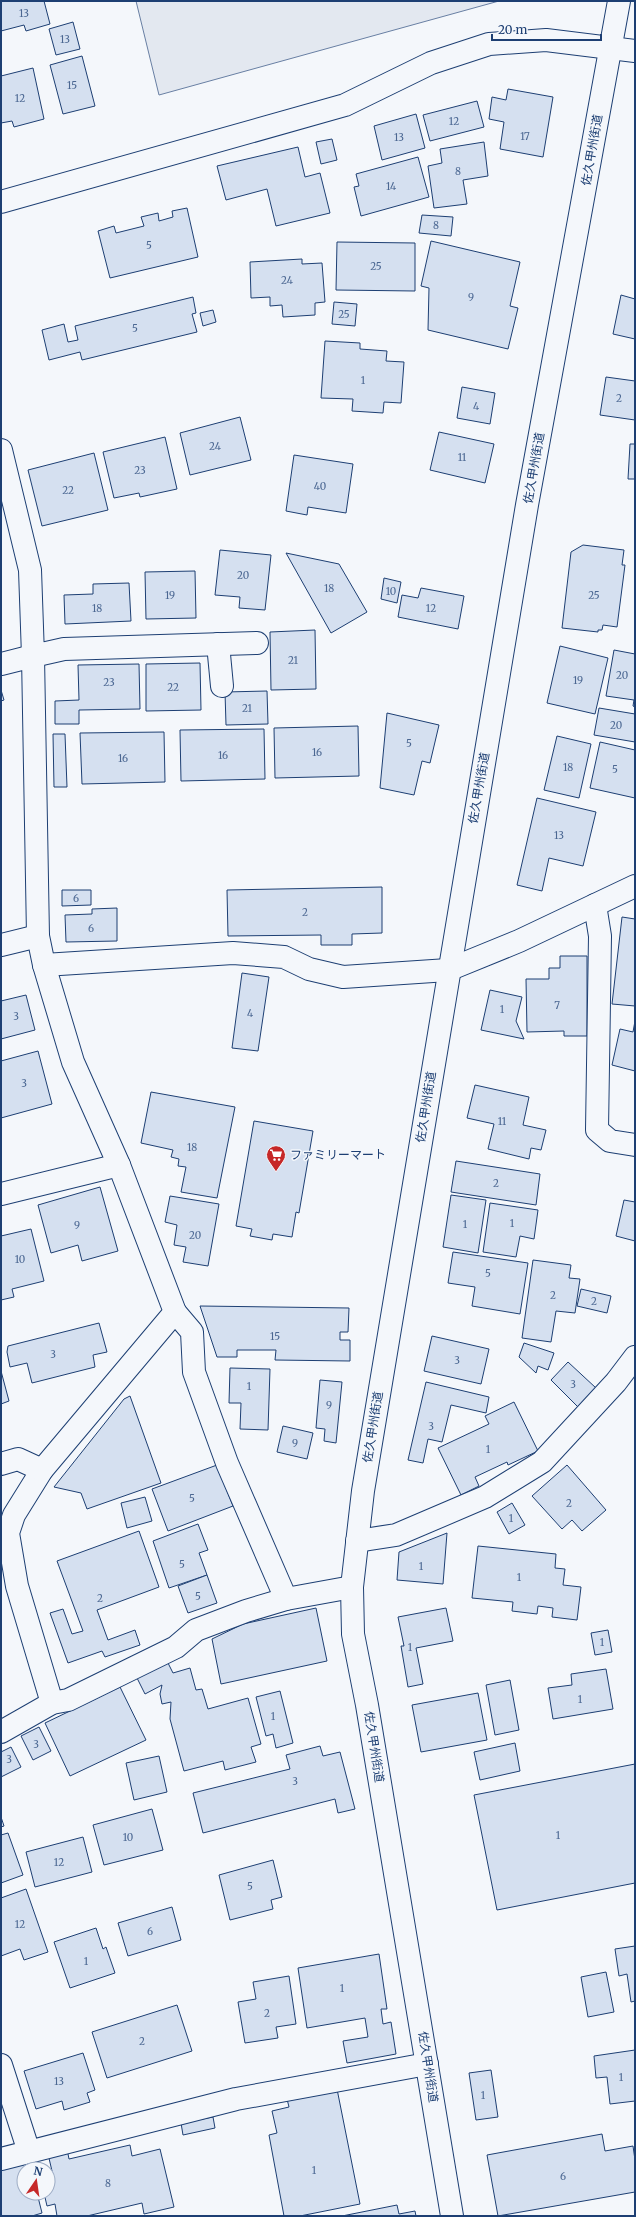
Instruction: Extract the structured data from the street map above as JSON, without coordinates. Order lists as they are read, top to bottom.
{
  "streets": {
    "street": ["佐久甲州街道"]
  },
  "places": {
    "supermarket": ["ファミリーマート"]
  },
  "house_numbers": [
    "13",
    "13",
    "15",
    "12",
    "12",
    "17",
    "13",
    "8",
    "14",
    "8",
    "5",
    "25",
    "24",
    "9",
    "25",
    "5",
    "1",
    "2",
    "4",
    "24",
    "11",
    "23",
    "40",
    "22",
    "20",
    "18",
    "10",
    "19",
    "25",
    "18",
    "12",
    "21",
    "20",
    "19",
    "23",
    "22",
    "21",
    "20",
    "5",
    "16",
    "16",
    "16",
    "18",
    "5",
    "13",
    "6",
    "2",
    "6",
    "7",
    "1",
    "4",
    "3",
    "3",
    "11",
    "18",
    "2",
    "1",
    "1",
    "9",
    "20",
    "10",
    "5",
    "2",
    "2",
    "15",
    "3",
    "3",
    "3",
    "1",
    "9",
    "3",
    "9",
    "1",
    "5",
    "2",
    "1",
    "5",
    "1",
    "1",
    "5",
    "2",
    "1",
    "1",
    "1",
    "1",
    "3",
    "3",
    "3",
    "1",
    "10",
    "12",
    "5",
    "12",
    "6",
    "1",
    "1",
    "2",
    "2",
    "1",
    "13",
    "1",
    "1",
    "6",
    "8"
  ],
  "scale_bar": "20 m",
  "north": "top"
}
